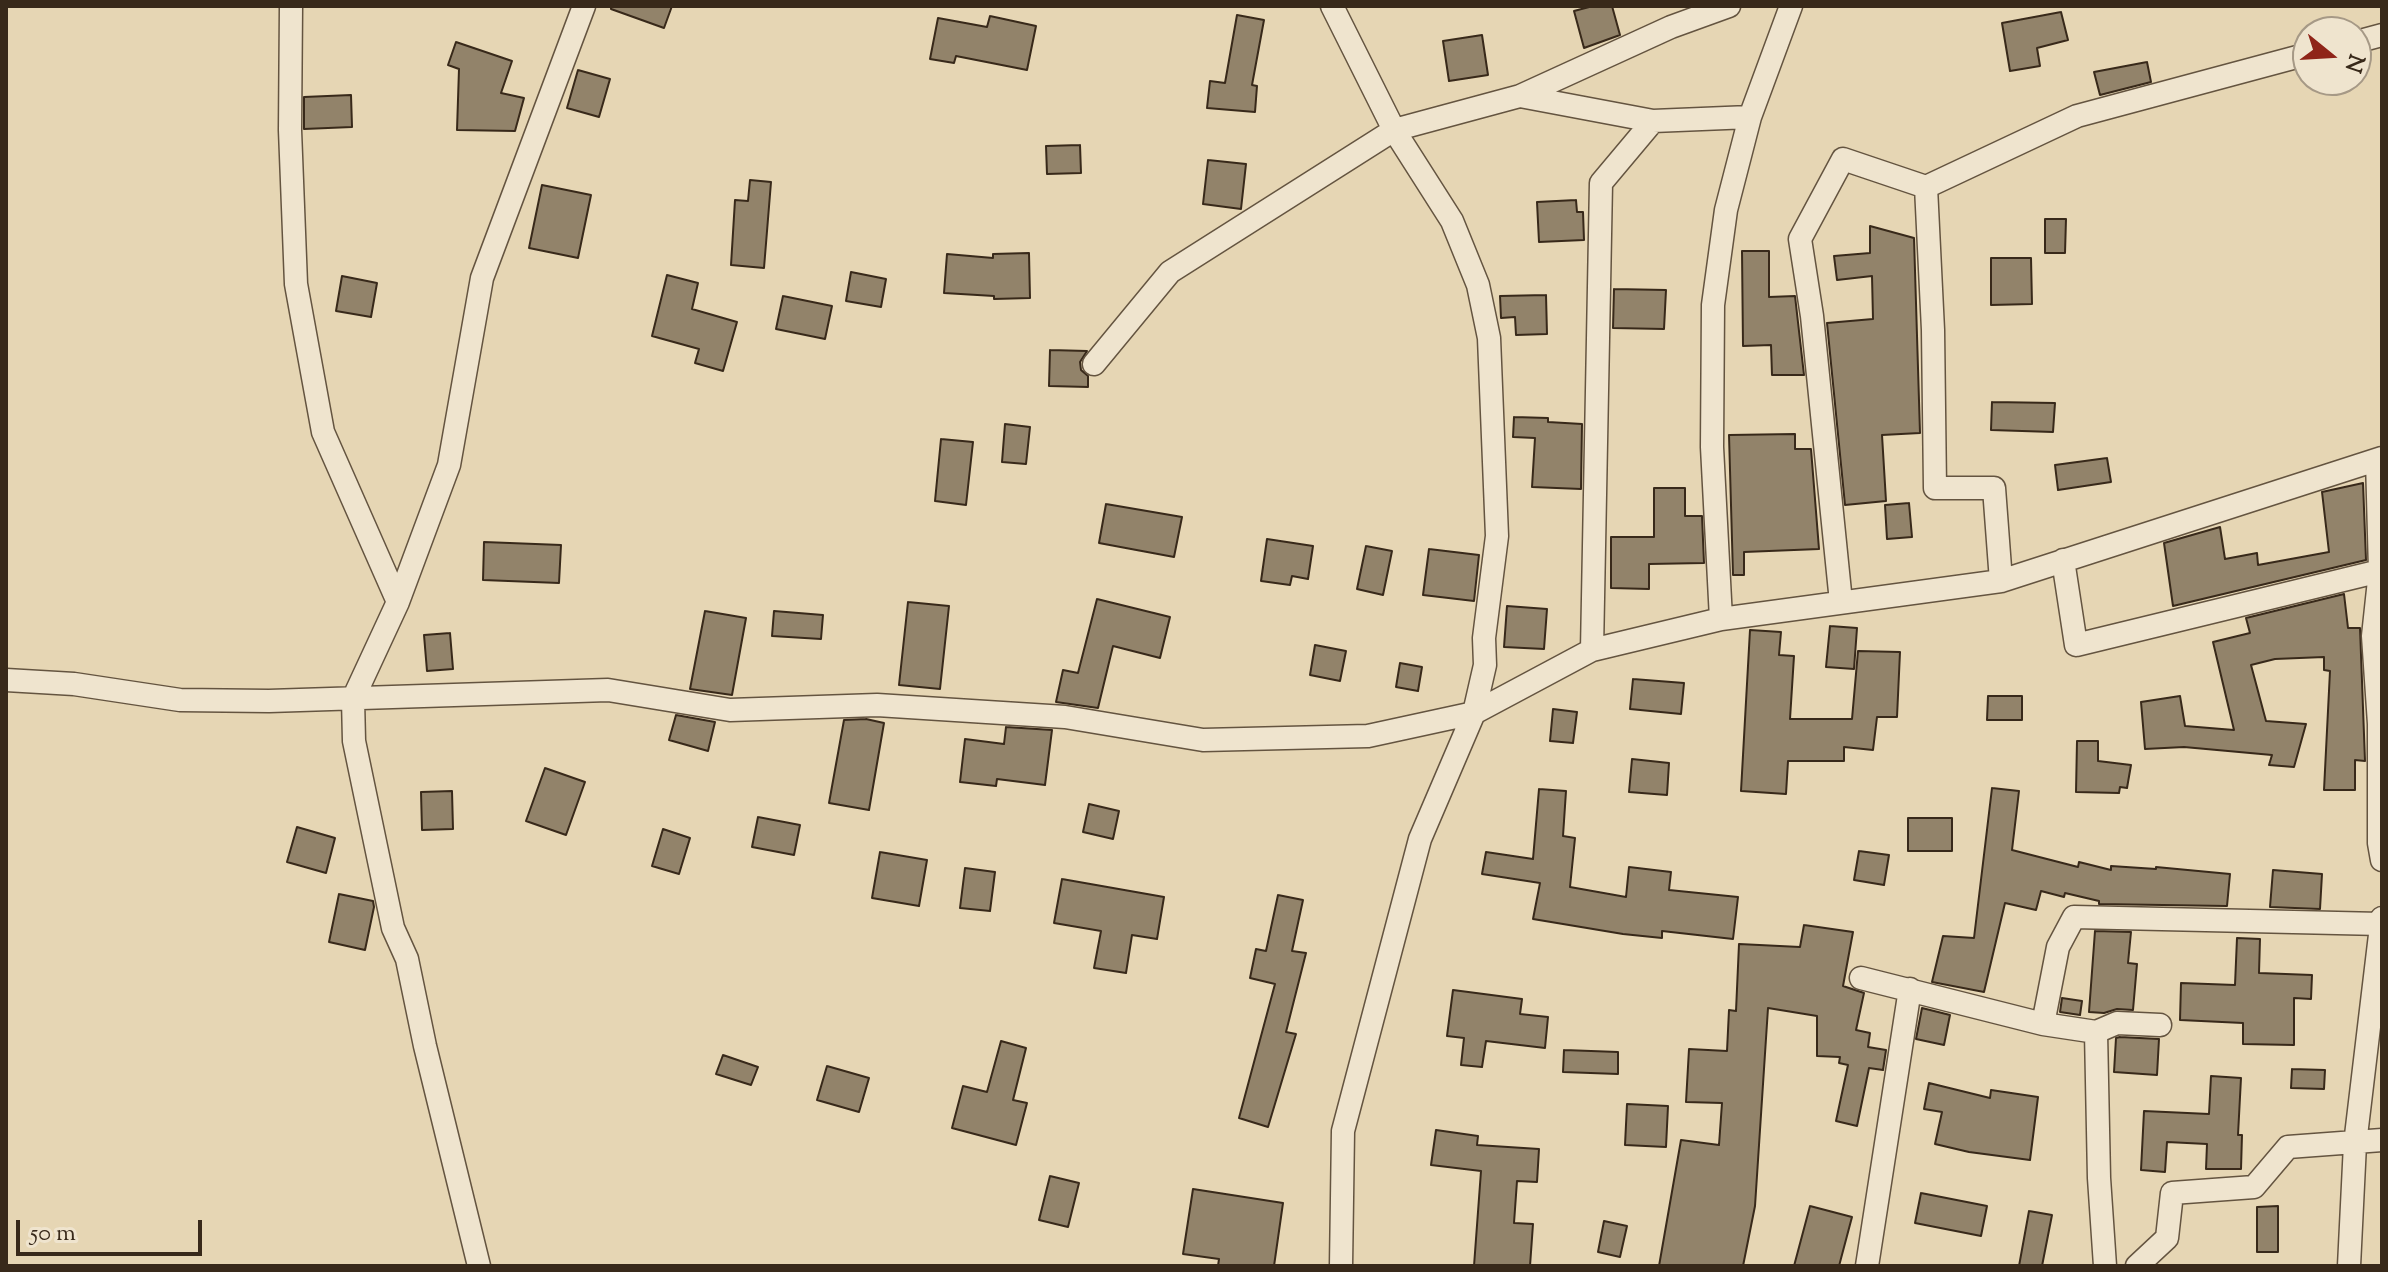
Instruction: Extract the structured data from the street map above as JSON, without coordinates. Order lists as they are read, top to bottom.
{
  "scale_bar": "50 m",
  "north": "right"
}
